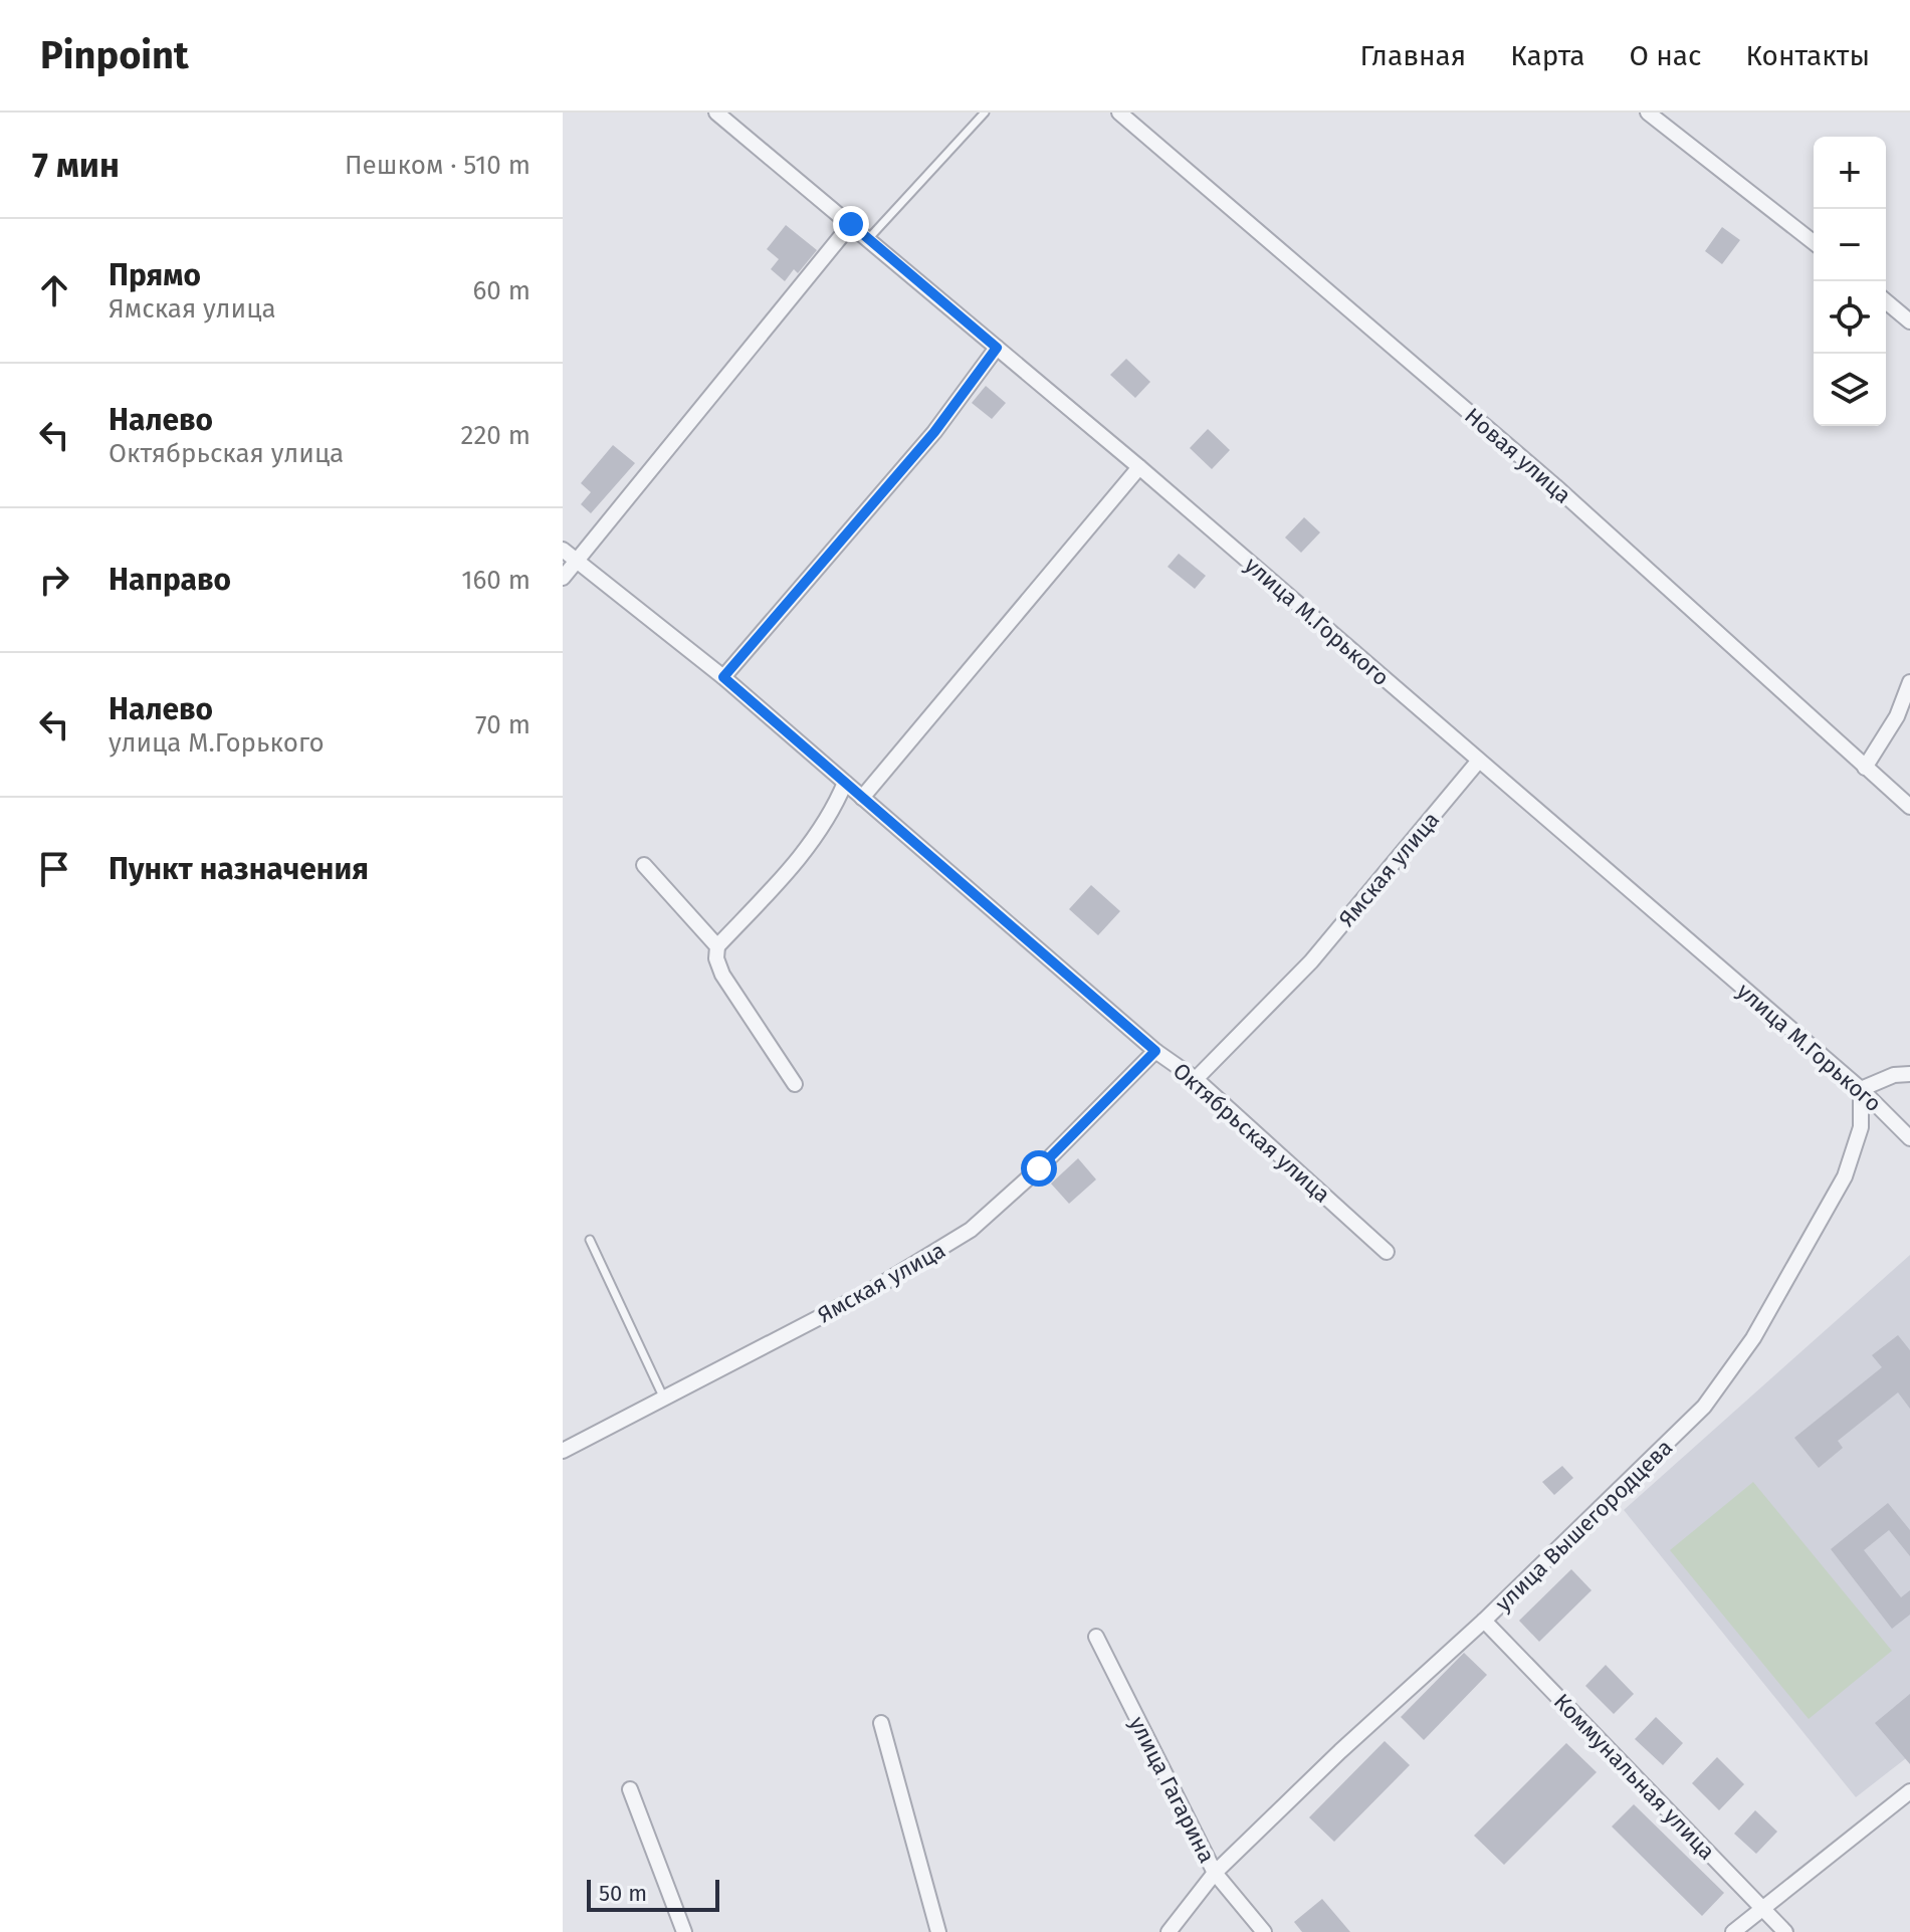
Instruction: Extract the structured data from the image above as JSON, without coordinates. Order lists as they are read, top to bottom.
{
  "streets": {
    "street": [
      "Новая улица",
      "улица М.Горького",
      "Ямская улица",
      "Октябрьская улица",
      "улица Вышегородцева",
      "Коммунальная улица",
      "улица Гагарина"
    ]
  },
  "crossings": [
    ["улица М.Горького", "Ямская улица"],
    ["улица М.Горького", "улица Вышегородцева"],
    ["Ямская улица", "Октябрьская улица"],
    ["улица Вышегородцева", "Коммунальная улица"],
    ["улица Вышегородцева", "улица Гагарина"]
  ],
  "scale_bar": "50 m",
  "page": {
    "header": "Pinpoint",
    "nav": [
      "Главная",
      "Карта",
      "О нас",
      "Контакты"
    ],
    "heading": ["7 мин", "Пешком · 510 m"],
    "map_buttons": ["+", "−"],
    "list": [
      ["Прямо", "Ямская улица", "60 m"],
      ["Налево", "Октябрьская улица", "220 m"],
      ["Направо", "160 m"],
      ["Налево", "улица М.Горького", "70 m"],
      "Пункт назначения"
    ],
    "scale": "50 m"
  }
}
